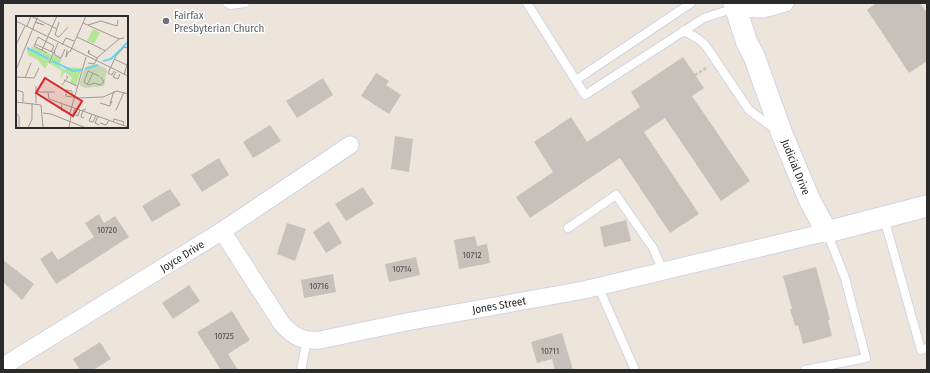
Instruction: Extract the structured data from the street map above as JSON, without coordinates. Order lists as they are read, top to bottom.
{
  "streets": {
    "street": ["Judicial Drive", "Joyce Drive", "Jones Street"]
  },
  "crossings": [
    ["Judicial Drive", "Jones Street"],
    ["Joyce Drive", "Jones Street"]
  ],
  "places": ["Fairfax Presbyterian Church"],
  "house_numbers": [
    "10720",
    "10712",
    "10714",
    "10716",
    "10725",
    "10711"
  ]
}
